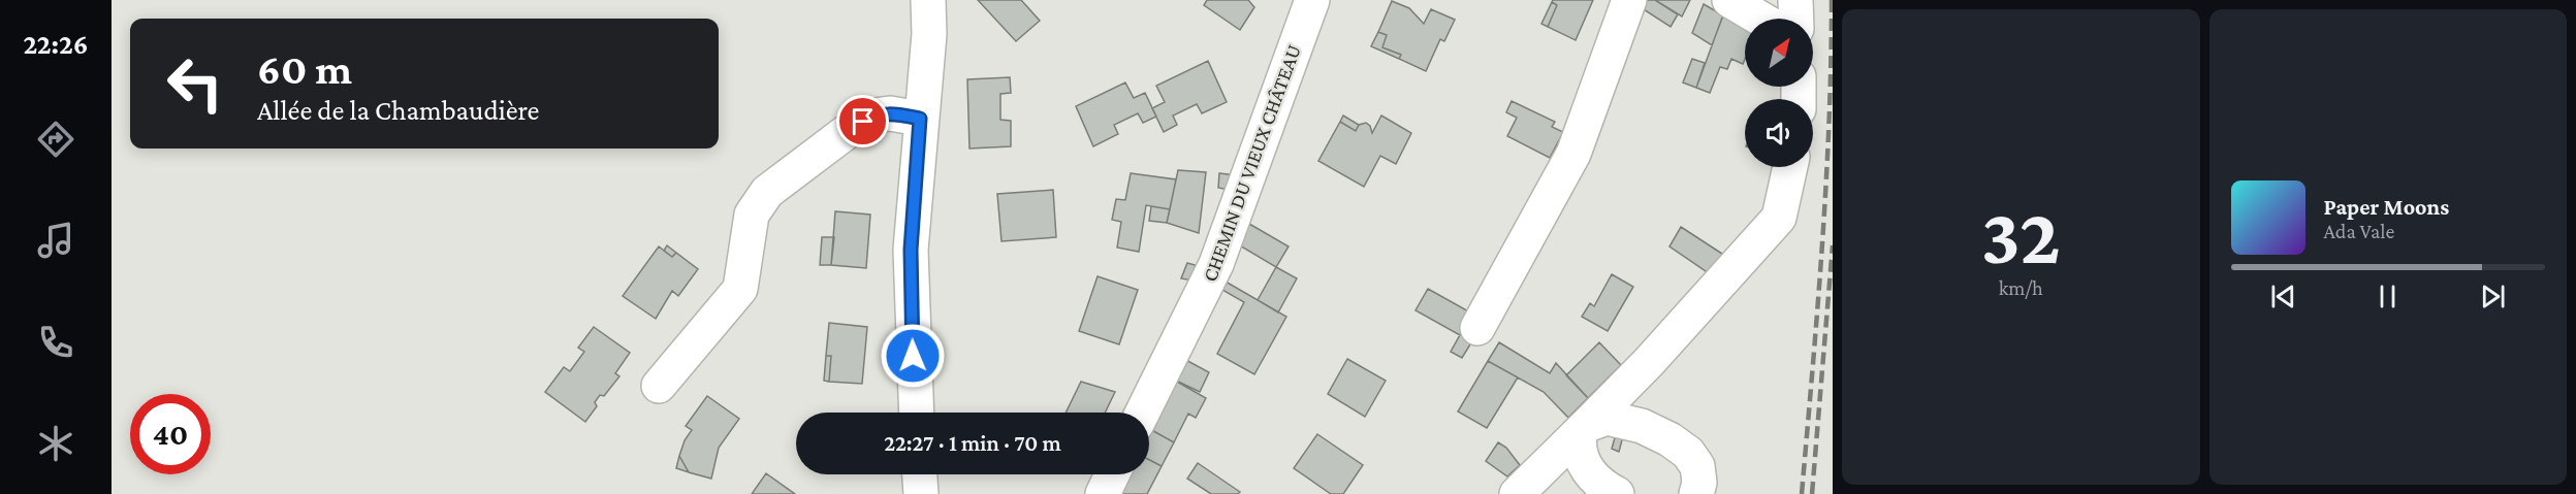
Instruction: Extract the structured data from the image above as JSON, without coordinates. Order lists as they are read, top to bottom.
{
  "streets": {
    "street": ["CHEMIN DU VIEUX CHÂTEAU"]
  },
  "north": "top right",
  "page": {
    "tabs": "22:26",
    "tile": ["32", "km/h"],
    "turn": ["60 m", "Allée de la Chambaudière"],
    "song": ["Paper Moons", "Ada Vale"],
    "limit": "40",
    "trip": "22:27 · 1 min · 70 m"
  }
}
